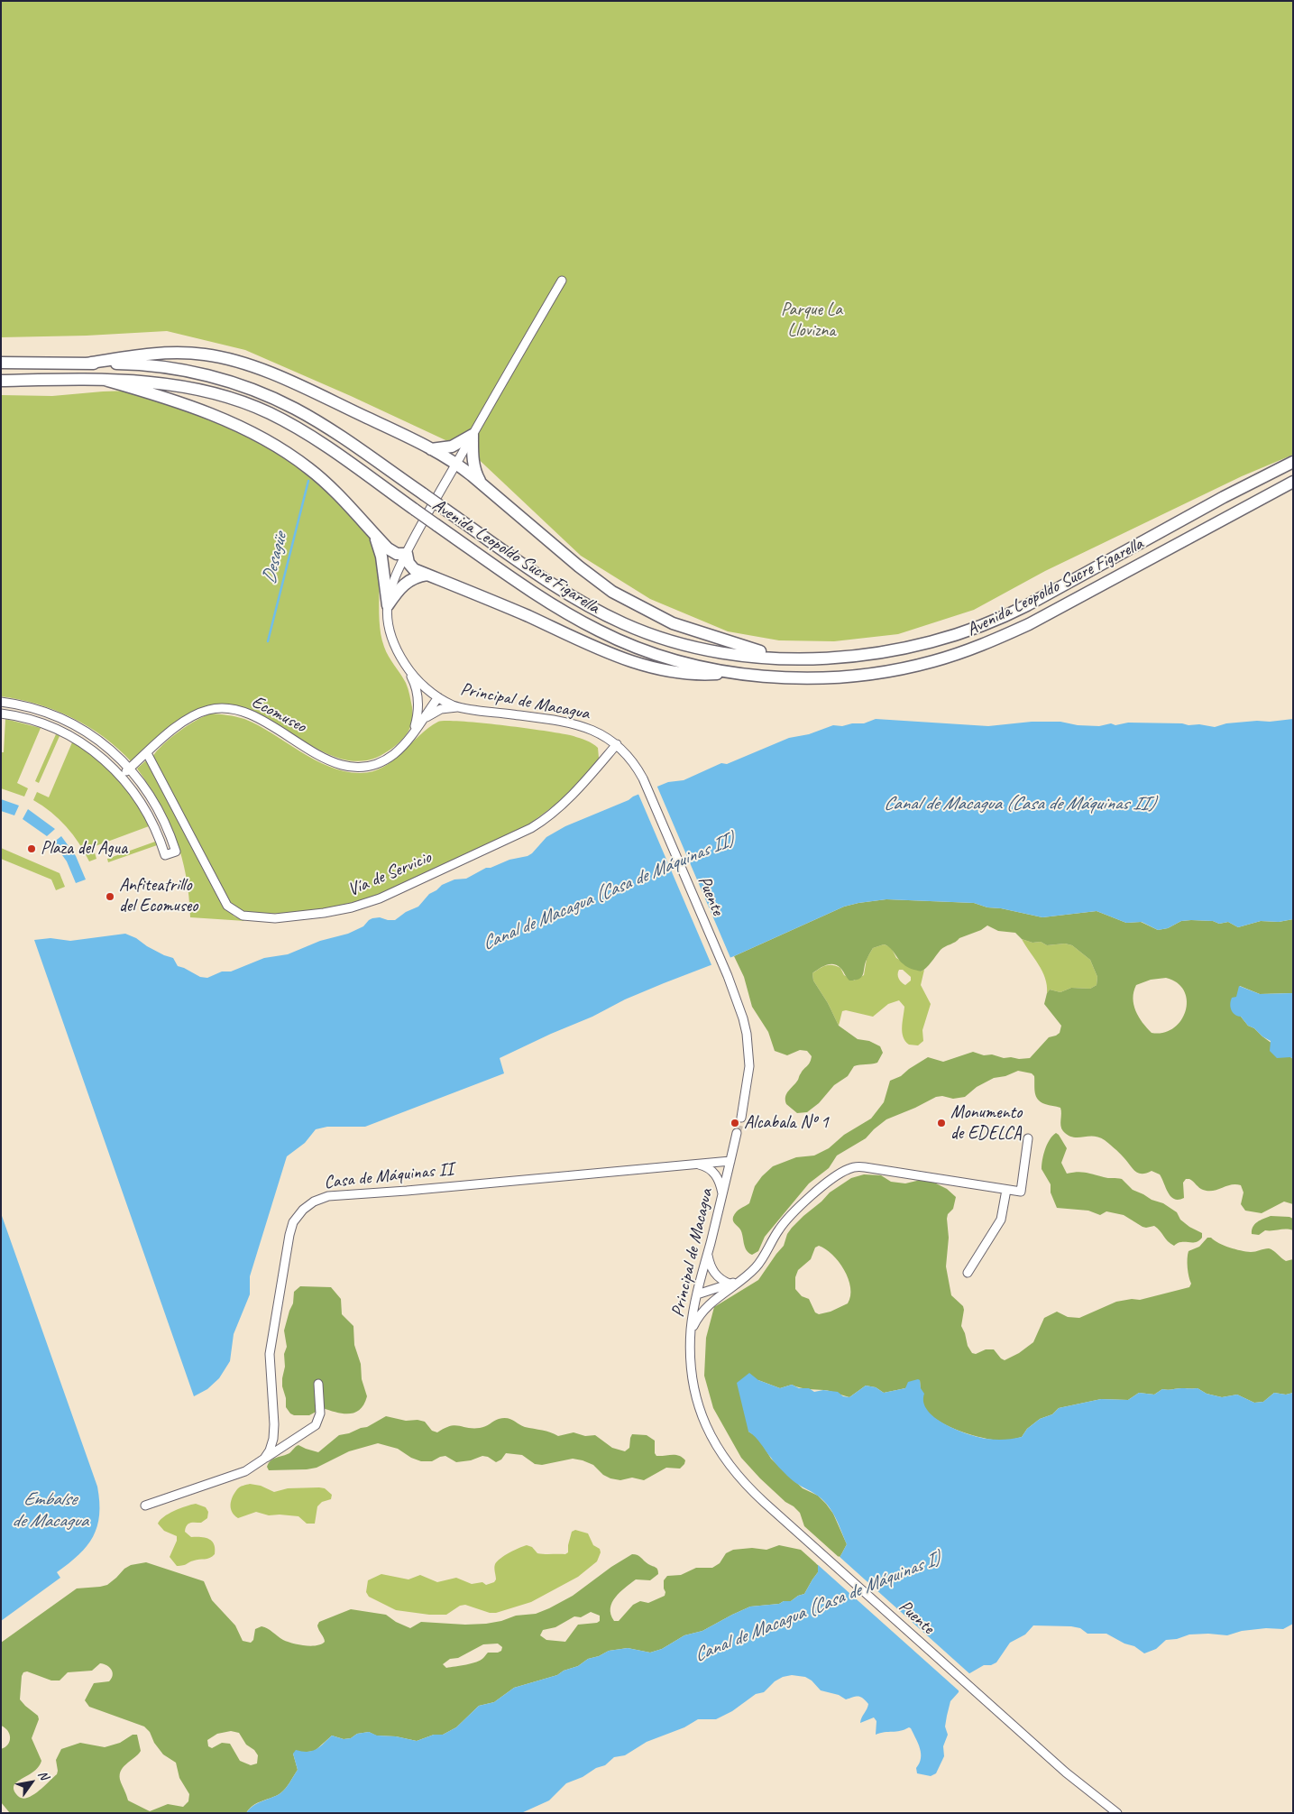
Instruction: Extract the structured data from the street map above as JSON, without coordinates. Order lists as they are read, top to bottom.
{
  "streets": {
    "main road": ["Avenida Leopoldo Sucre Figarella"],
    "street": [
      "Principal de Macagua",
      "Ecomuseo",
      "Vía de Servicio",
      "Puente",
      "Casa de Máquinas II"
    ]
  },
  "crossings": [
    ["Principal de Macagua", "Ecomuseo"],
    ["Principal de Macagua", "Vía de Servicio"],
    ["Principal de Macagua", "Puente"],
    ["Principal de Macagua", "Casa de Máquinas II"],
    ["Ecomuseo", "Vía de Servicio"]
  ],
  "water": [
    "Desagüe",
    "Canal de Macagua (Casa de Máquinas II)",
    "Embalse de Macagua",
    "Canal de Macagua (Casa de Máquinas I)"
  ],
  "parks": ["Parque La Llovizna"],
  "places": [
    "Plaza del Agua",
    "Anfiteatrillo del Ecomuseo",
    "Alcabala Nº 1",
    "Monumento de EDELCA"
  ],
  "north": "top right"
}
